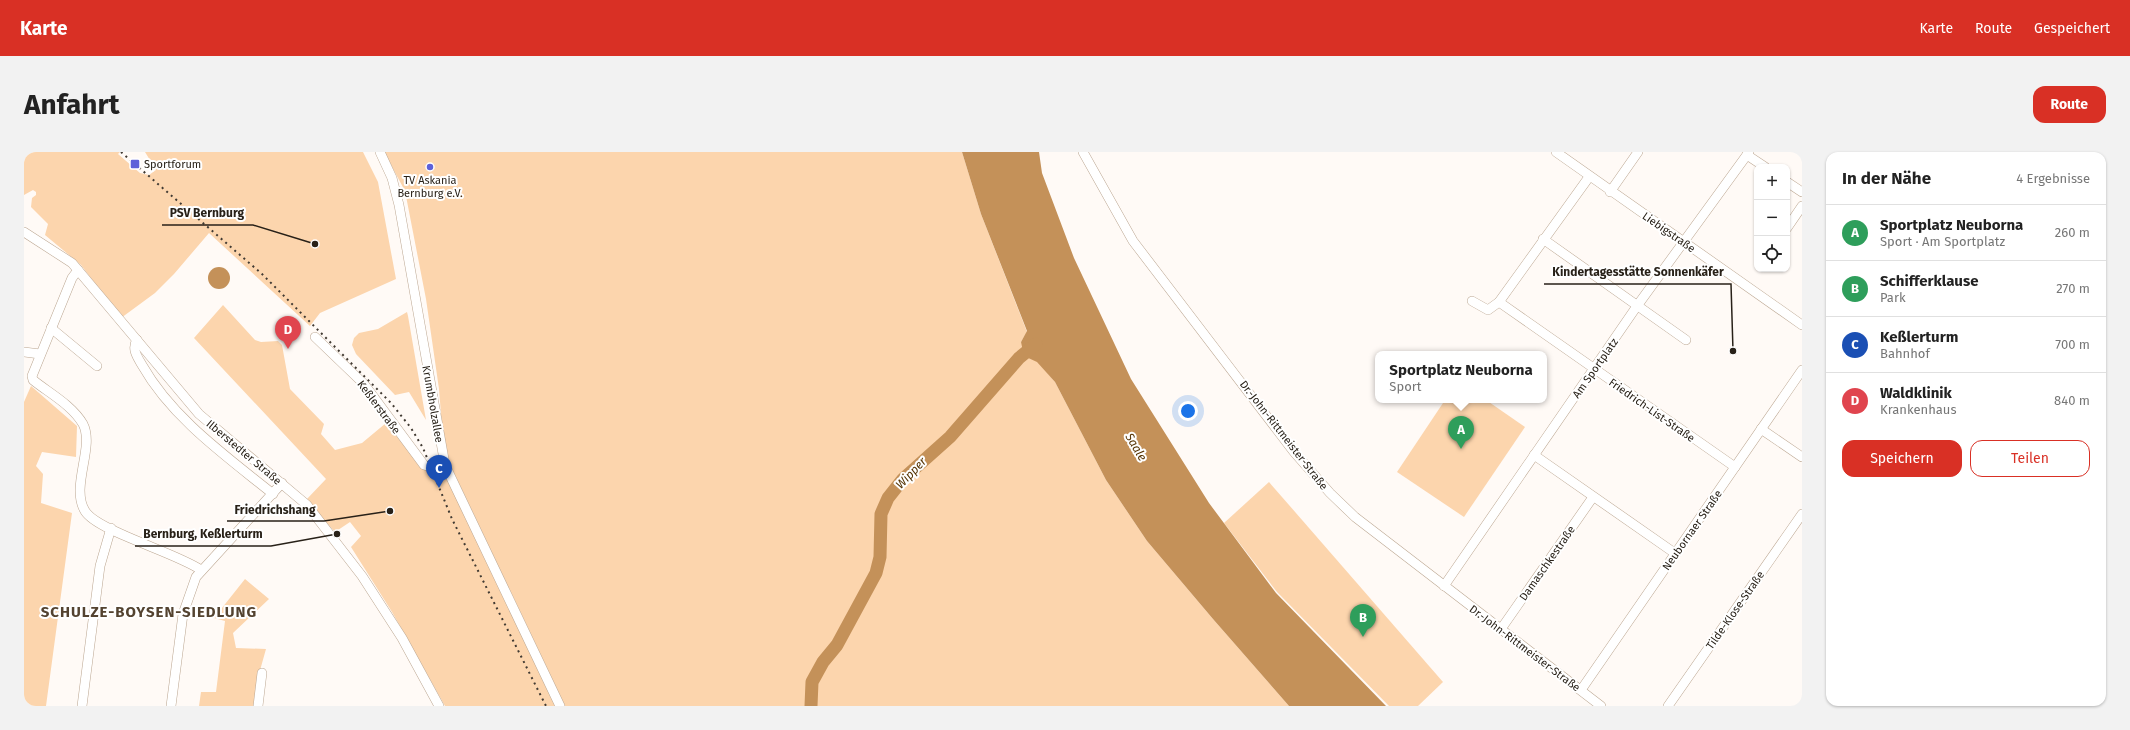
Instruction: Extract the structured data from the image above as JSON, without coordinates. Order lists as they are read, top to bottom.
{
  "streets": {
    "street": [
      "Liebigstraße",
      "Am Sportplatz",
      "Krumbholzallee",
      "Keßlerstraße",
      "Friedrich-List-Straße",
      "Dr.-John-Rittmeister-Straße",
      "Ilberstedter Straße",
      "Neubornaer Straße",
      "Damaschkestraße",
      "Tilde-Klose-Straße"
    ]
  },
  "crossings": [
    ["Liebigstraße", "Am Sportplatz"],
    ["Am Sportplatz", "Friedrich-List-Straße"],
    ["Am Sportplatz", "Dr.-John-Rittmeister-Straße"],
    ["Krumbholzallee", "Keßlerstraße"],
    ["Friedrich-List-Straße", "Neubornaer Straße"],
    ["Dr.-John-Rittmeister-Straße", "Neubornaer Straße"],
    ["Dr.-John-Rittmeister-Straße", "Damaschkestraße"]
  ],
  "districts": ["SCHULZE-BOYSEN-SIEDLUNG"],
  "water": ["Saale", "Wipper"],
  "places": {
    "transit": ["Sportforum"],
    "other": [
      "TV Askania Bernburg e.V.",
      "PSV Bernburg",
      "Kindertagesstätte Sonnenkäfer",
      "Friedrichshang",
      "Bernburg, Keßlerturm"
    ]
  },
  "page": {
    "header": "Karte",
    "nav": ["Karte", "Route", "Gespeichert"],
    "buttons": [
      "Route",
      ["Speichern", "Teilen"]
    ],
    "title": "Anfahrt",
    "heading": ["In der Nähe", "4 Ergebnisse"],
    "map_buttons": ["+", "−"],
    "list": [
      {
        "mark": "A",
        "name": "Sportplatz Neuborna",
        "note": "Sport · Am Sportplatz",
        "value": "260 m"
      },
      {
        "mark": "B",
        "name": "Schifferklause",
        "note": "Park",
        "value": "270 m"
      },
      {
        "mark": "C",
        "name": "Keßlerturm",
        "note": "Bahnhof",
        "value": "700 m"
      },
      {
        "mark": "D",
        "name": "Waldklinik",
        "note": "Krankenhaus",
        "value": "840 m"
      }
    ],
    "pins": [
      "D",
      "A",
      "C",
      "B"
    ],
    "popup": ["Sportplatz Neuborna", "Sport"]
  }
}
